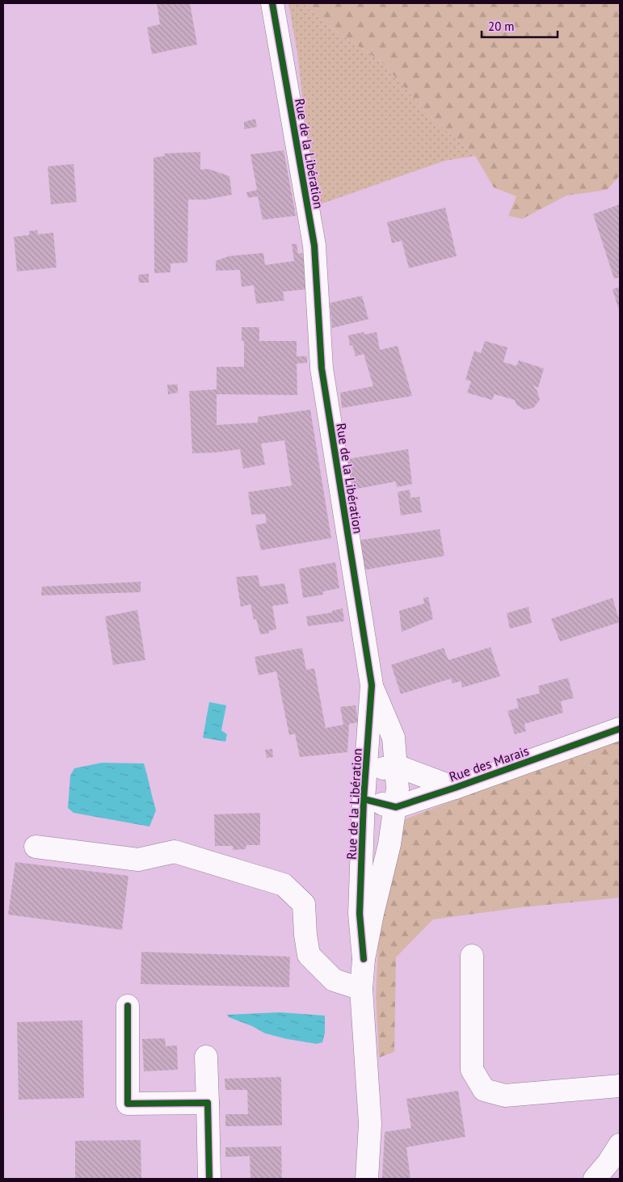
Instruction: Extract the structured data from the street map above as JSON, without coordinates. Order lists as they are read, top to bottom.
{
  "streets": {
    "street": ["Rue de la Libération", "Rue des Marais"]
  },
  "crossings": [
    ["Rue de la Libération", "Rue des Marais"]
  ],
  "scale_bar": "20 m"
}
